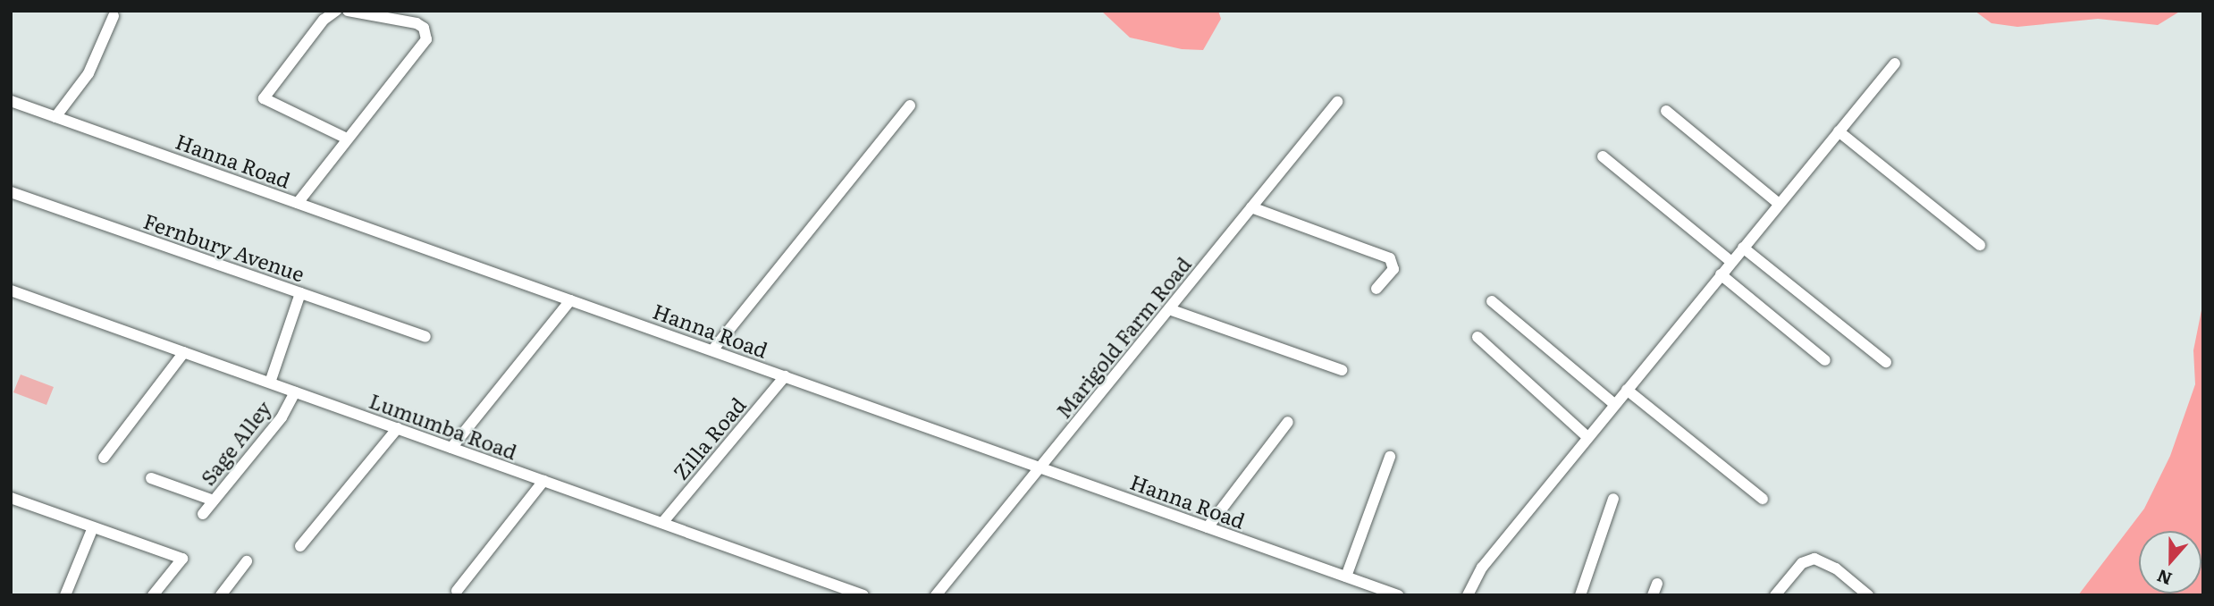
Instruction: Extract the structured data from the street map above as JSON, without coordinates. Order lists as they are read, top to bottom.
{
  "streets": {
    "street": [
      "Hanna Road",
      "Fernbury Avenue",
      "Marigold Farm Road",
      "Lumumba Road",
      "Zilla Road",
      "Sage Alley"
    ]
  },
  "crossings": [
    ["Hanna Road", "Marigold Farm Road"],
    ["Hanna Road", "Zilla Road"],
    ["Lumumba Road", "Zilla Road"],
    ["Lumumba Road", "Sage Alley"]
  ],
  "north": "bottom"
}
